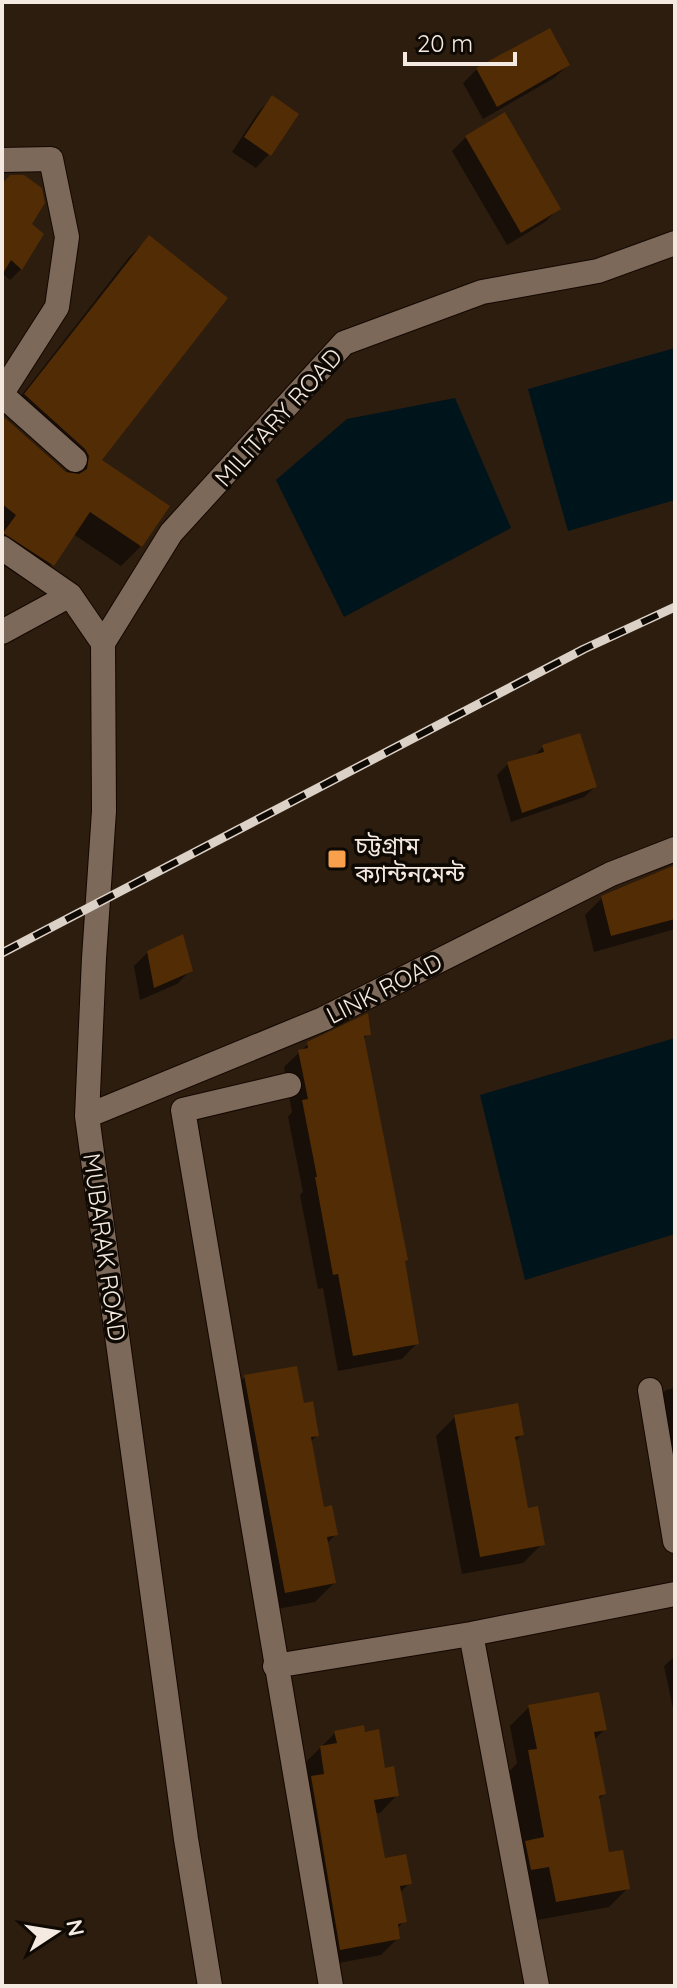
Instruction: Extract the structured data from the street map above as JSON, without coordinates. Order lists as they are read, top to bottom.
{
  "streets": {
    "street": ["MILITARY ROAD", "LINK ROAD", "MUBARAK ROAD"]
  },
  "crossings": [
    ["MILITARY ROAD", "MUBARAK ROAD"],
    ["LINK ROAD", "MUBARAK ROAD"]
  ],
  "places": {
    "transit": ["চট্টগ্রাম ক্যান্টনমেন্ট"]
  },
  "scale_bar": "20 m",
  "north": "right"
}
